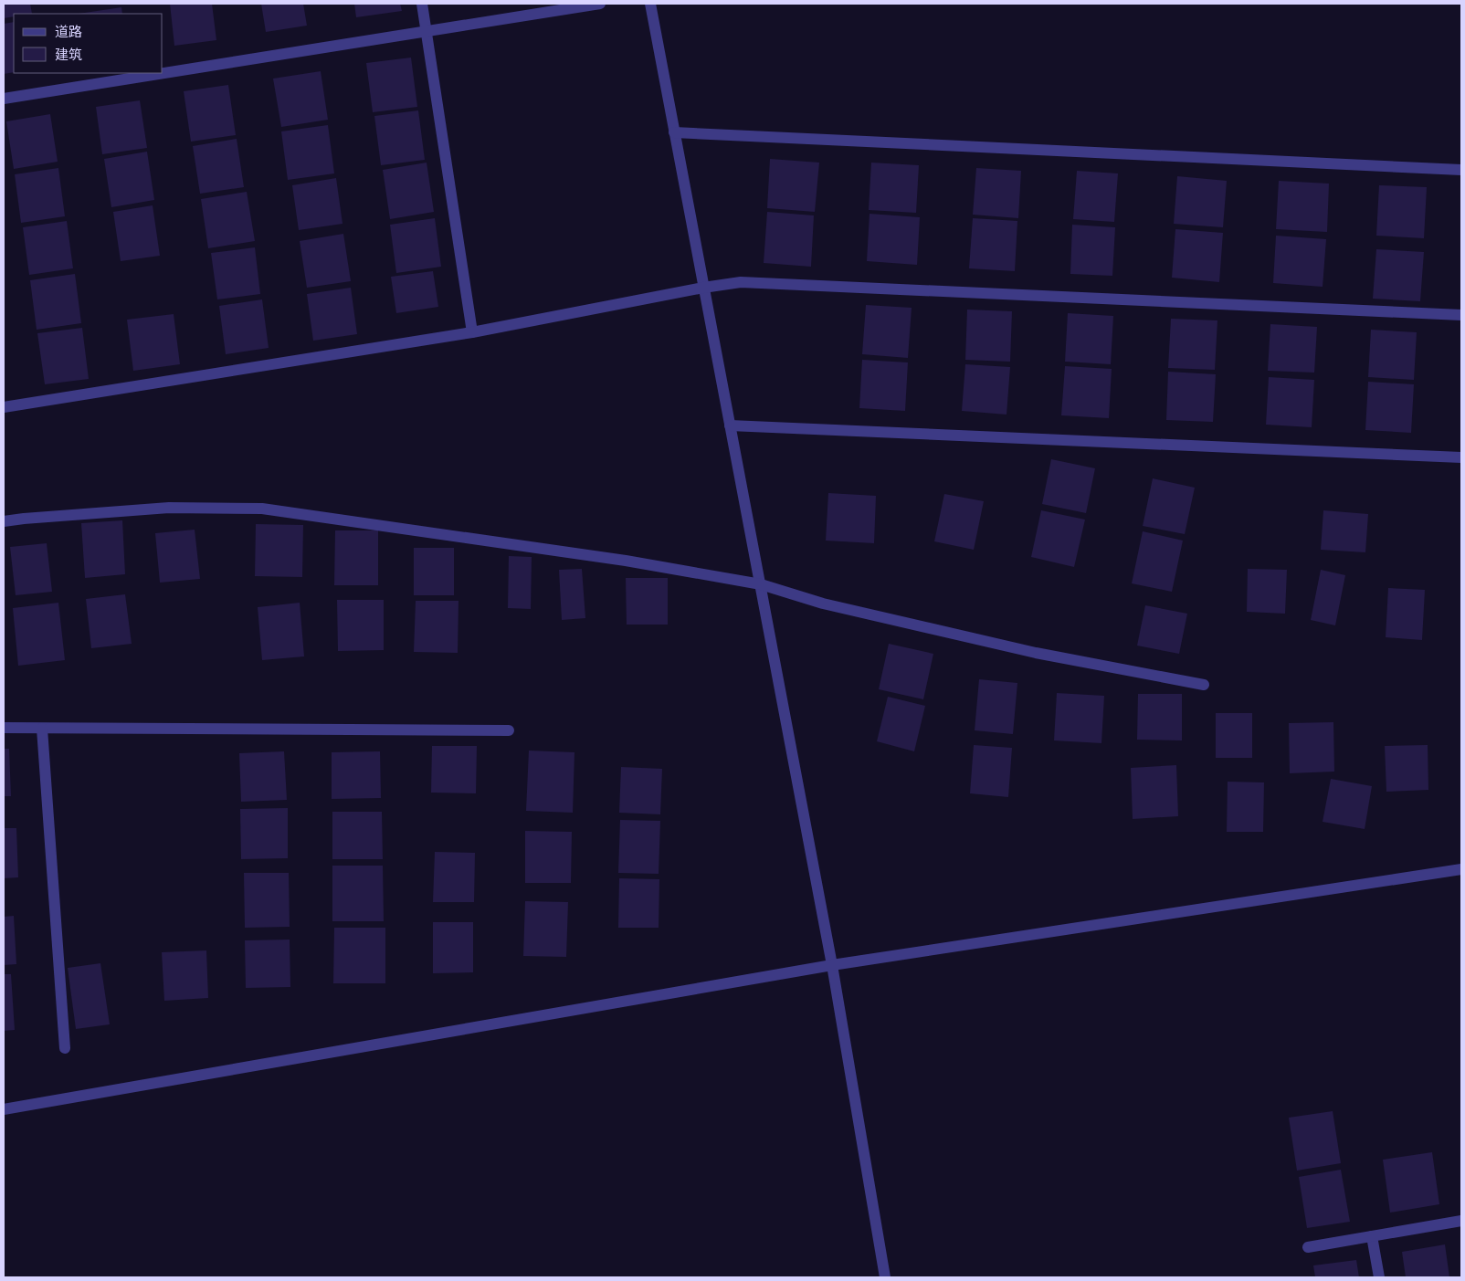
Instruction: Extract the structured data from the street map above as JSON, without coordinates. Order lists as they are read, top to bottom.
{
  "legend": ["道路", "建筑"]
}
